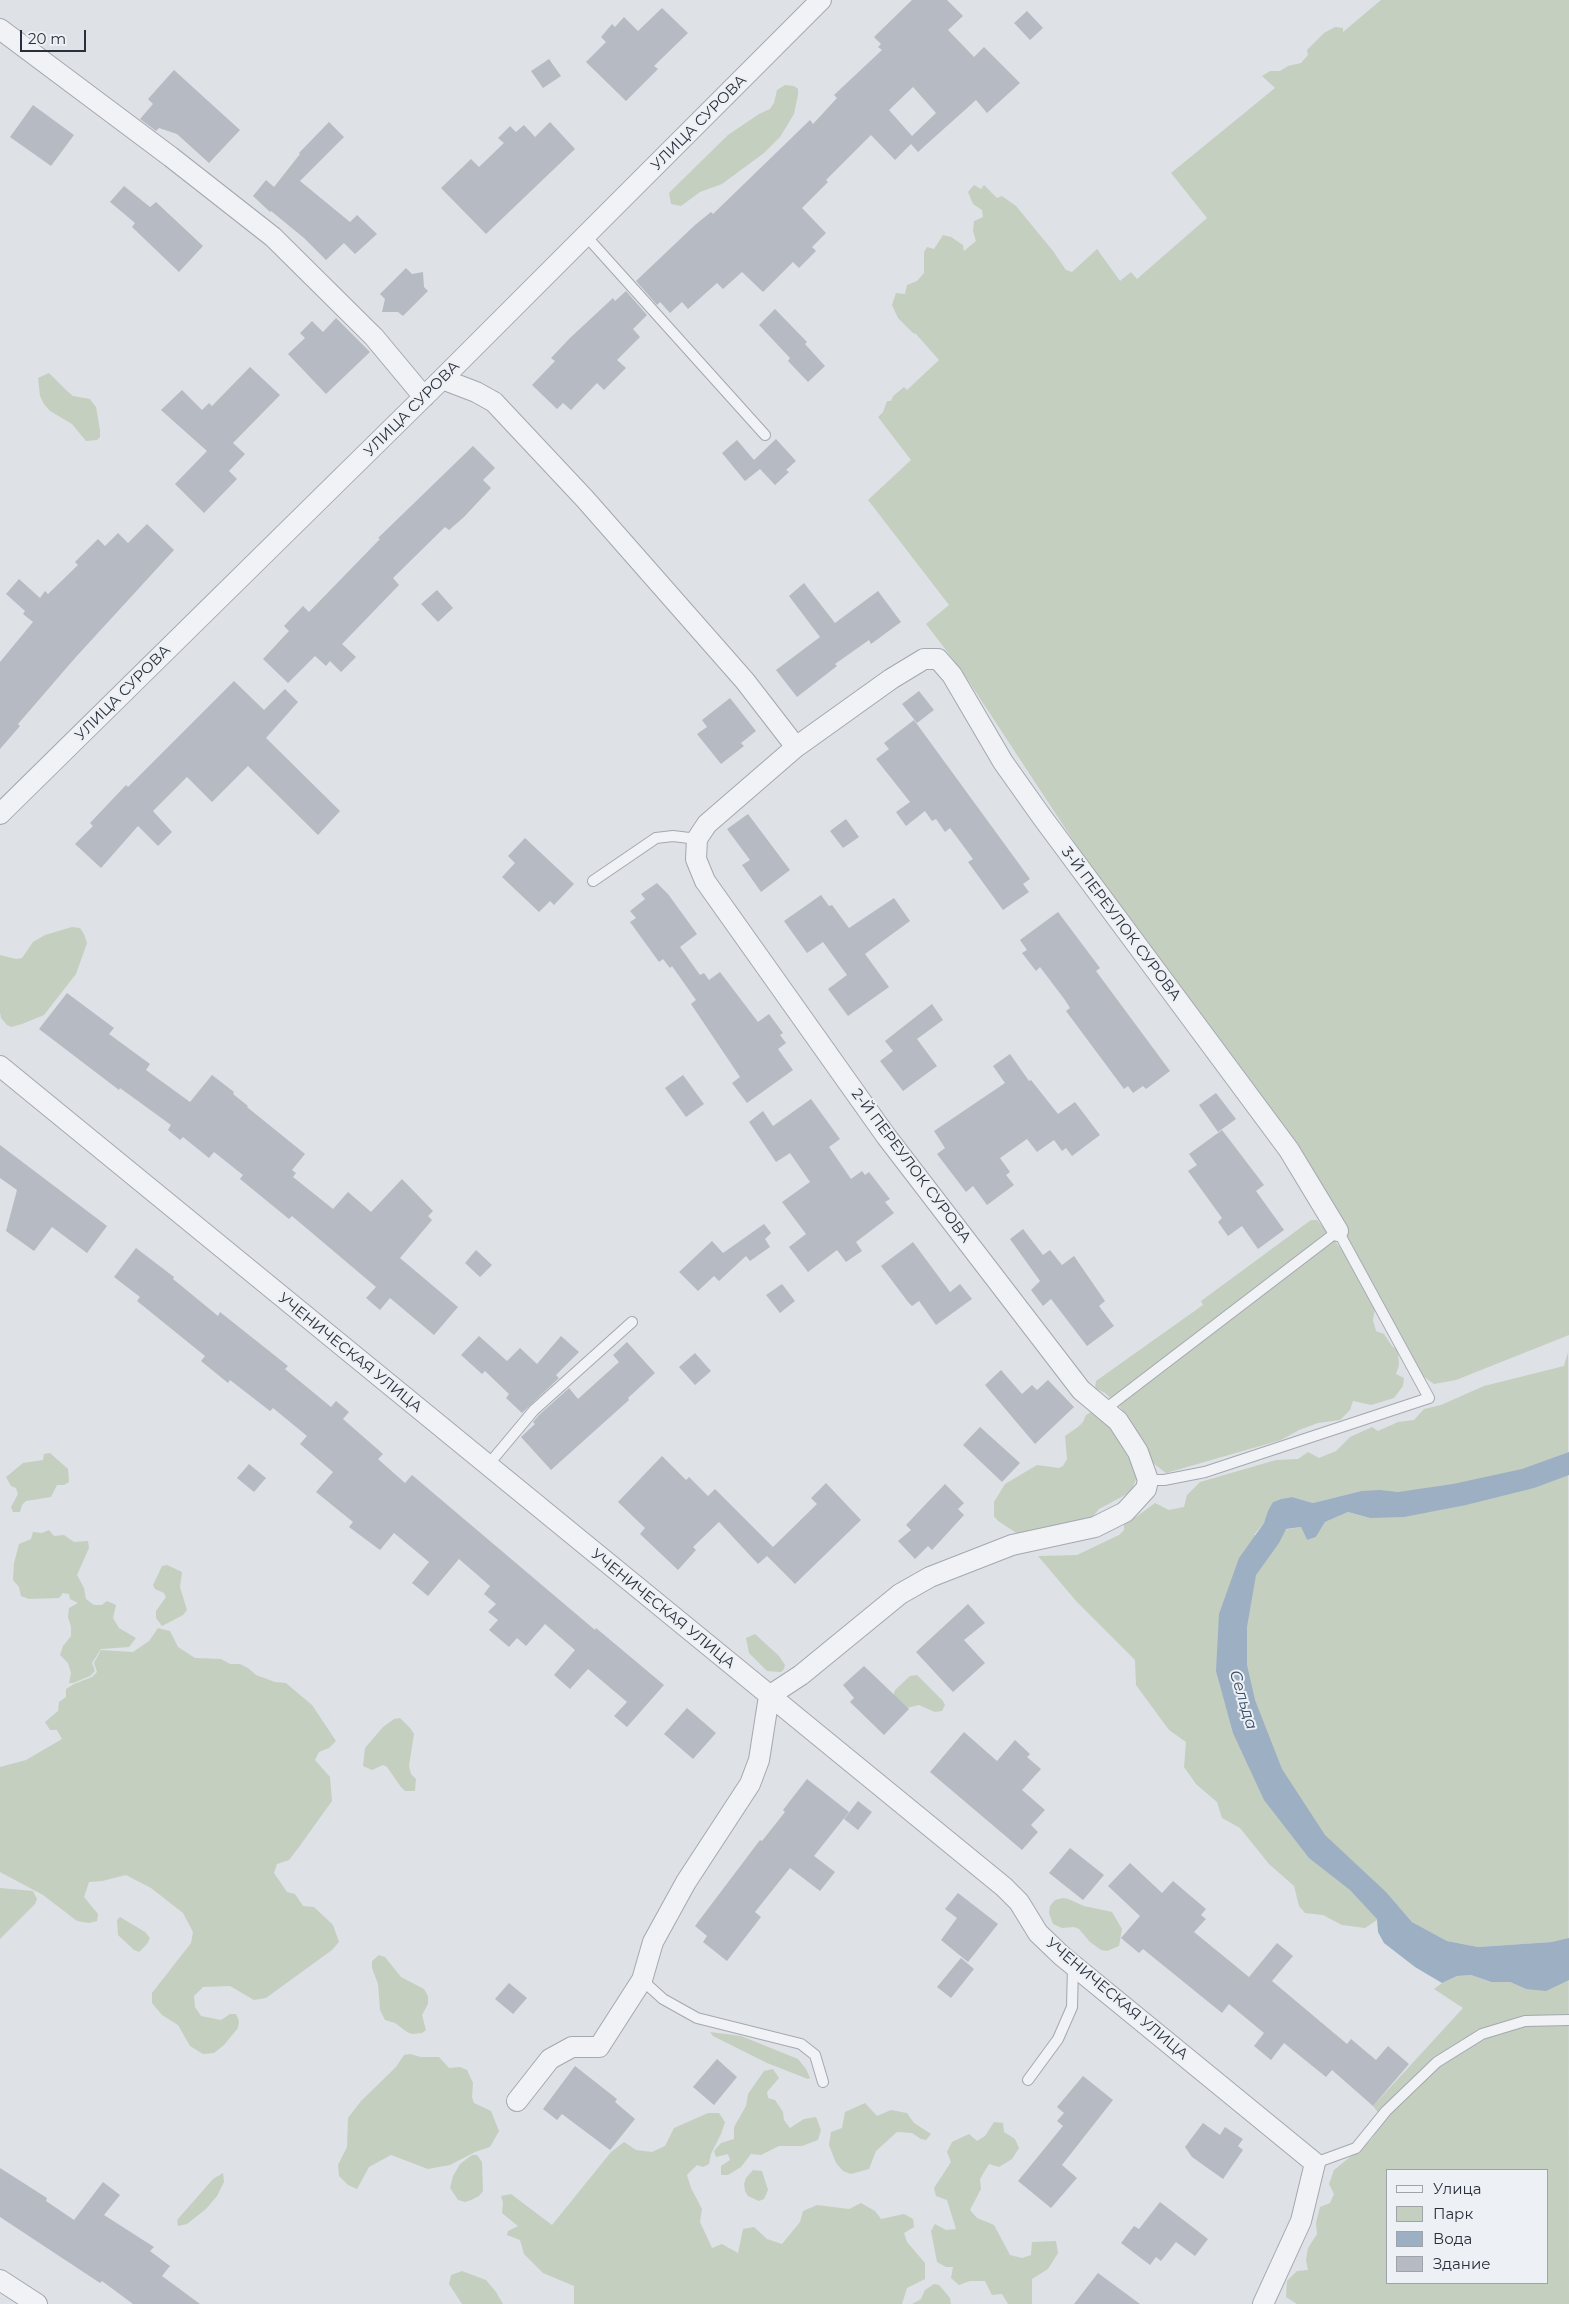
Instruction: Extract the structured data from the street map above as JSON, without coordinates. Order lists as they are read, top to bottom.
{
  "streets": {
    "street": [
      "УЛИЦА СУРОВА",
      "3-Й ПЕРЕУЛОК СУРОВА",
      "2-Й ПЕРЕУЛОК СУРОВА",
      "УЧЕНИЧЕСКАЯ УЛИЦА"
    ]
  },
  "crossings": [
    ["3-Й ПЕРЕУЛОК СУРОВА", "2-Й ПЕРЕУЛОК СУРОВА"]
  ],
  "water": ["Сельда"],
  "legend": [
    "Улица",
    "Парк",
    "Вода",
    "Здание"
  ],
  "scale_bar": "20 m"
}
